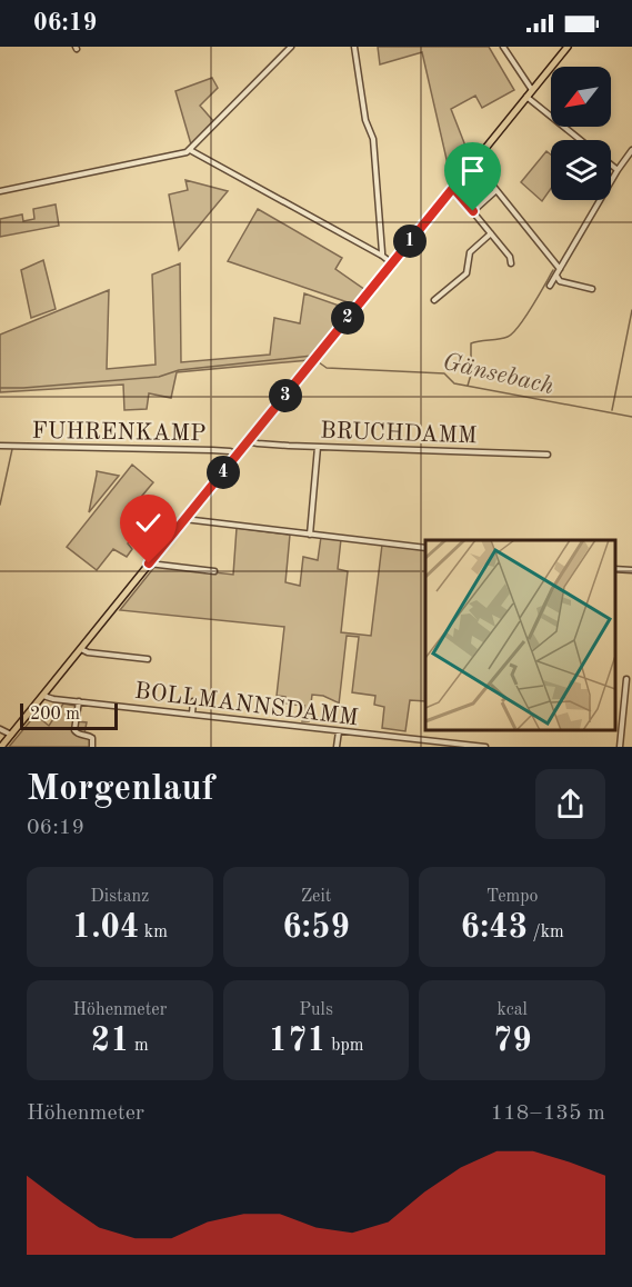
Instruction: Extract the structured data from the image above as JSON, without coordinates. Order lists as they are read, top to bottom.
{
  "streets": {
    "street": ["FUHRENKAMP", "BRUCHDAMM", "BOLLMANNSDAMM"]
  },
  "water": ["Gänsebach"],
  "scale_bar": "200 m",
  "north": "bottom left",
  "page": {
    "status": "06:19",
    "pins": [
      "1",
      "2",
      "3",
      "4"
    ],
    "scale": "200 m",
    "heading": ["Morgenlauf", "06:19"],
    "stats": [
      ["Distanz", "1.04 km"],
      ["Zeit", "6:59"],
      ["Tempo", "6:43 /km"],
      ["Höhenmeter", "21 m"],
      ["Puls", "171 bpm"],
      ["kcal", "79"]
    ],
    "chart": ["Höhenmeter", "118–135 m"]
  }
}
